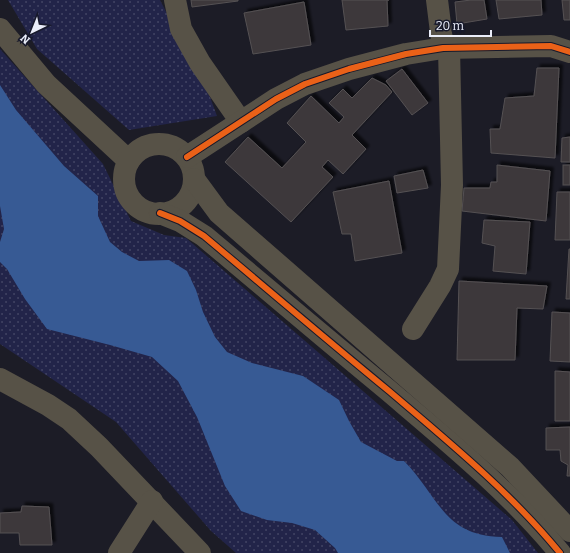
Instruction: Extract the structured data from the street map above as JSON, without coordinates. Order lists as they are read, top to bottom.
{
  "scale_bar": "20 m",
  "north": "bottom left"
}
